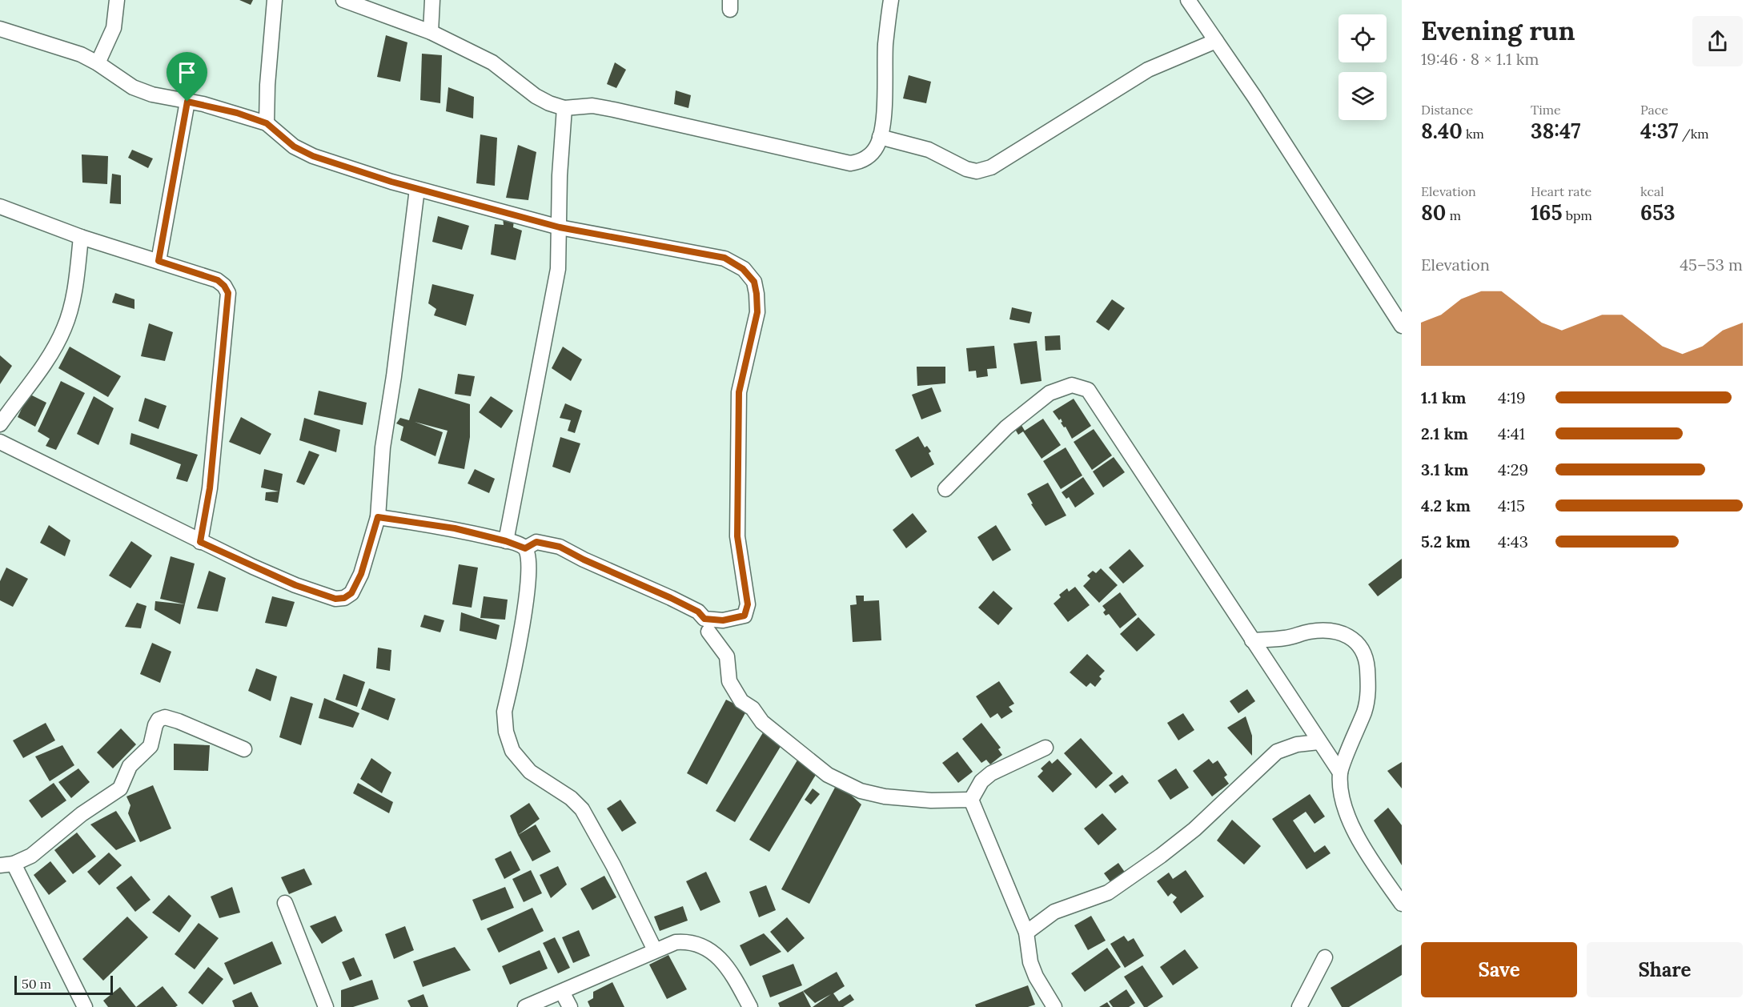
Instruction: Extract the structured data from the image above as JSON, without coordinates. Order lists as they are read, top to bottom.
{
  "scale_bar": "50 m",
  "page": {
    "heading": ["Evening run", "19:46 · 8 × 1.1 km"],
    "stats": [
      ["Distance", "8.40 km"],
      ["Time", "38:47"],
      ["Pace", "4:37 /km"],
      ["Elevation", "80 m"],
      ["Heart rate", "165 bpm"],
      ["kcal", "653"]
    ],
    "chart": ["Elevation", "45–53 m"],
    "list": [
      {
        "name": "1.1 km",
        "note": "4:19"
      },
      {
        "name": "2.1 km",
        "note": "4:41"
      },
      {
        "name": "3.1 km",
        "note": "4:29"
      },
      {
        "name": "4.2 km",
        "note": "4:15"
      },
      {
        "name": "5.2 km",
        "note": "4:43"
      }
    ],
    "buttons": ["Save", "Share"],
    "scale": "50 m"
  }
}
